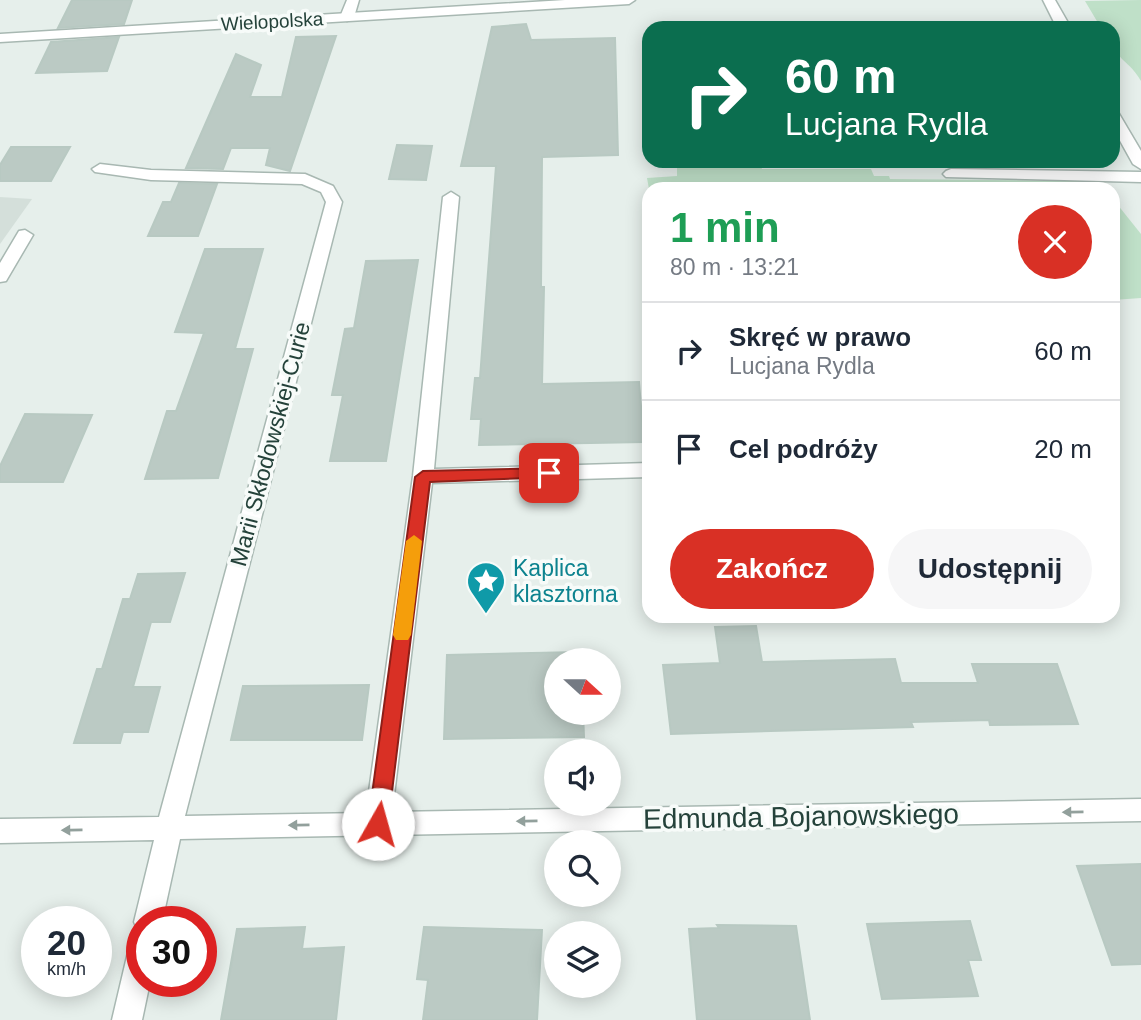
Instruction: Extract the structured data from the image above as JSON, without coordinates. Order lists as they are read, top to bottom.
{
  "streets": {
    "street": ["Wielopolska", "Marii Skłodowskiej-Curie", "Edmunda Bojanowskiego"]
  },
  "crossings": [
    ["Marii Skłodowskiej-Curie", "Edmunda Bojanowskiego"]
  ],
  "one_way": ["Edmunda Bojanowskiego"],
  "places": {
    "place": ["Kaplica klasztorna"]
  },
  "north": "right",
  "page": {
    "turn": ["60 m", "Lucjana Rydla"],
    "heading": ["1 min", "80 m · 13:21"],
    "list": [
      {
        "name": "Skręć w prawo",
        "note": "Lucjana Rydla",
        "value": "60 m"
      },
      {
        "name": "Cel podróży",
        "value": "20 m"
      }
    ],
    "buttons": ["Zakończ", "Udostępnij"],
    "speed": "20 km/h",
    "limit": "30"
  }
}
